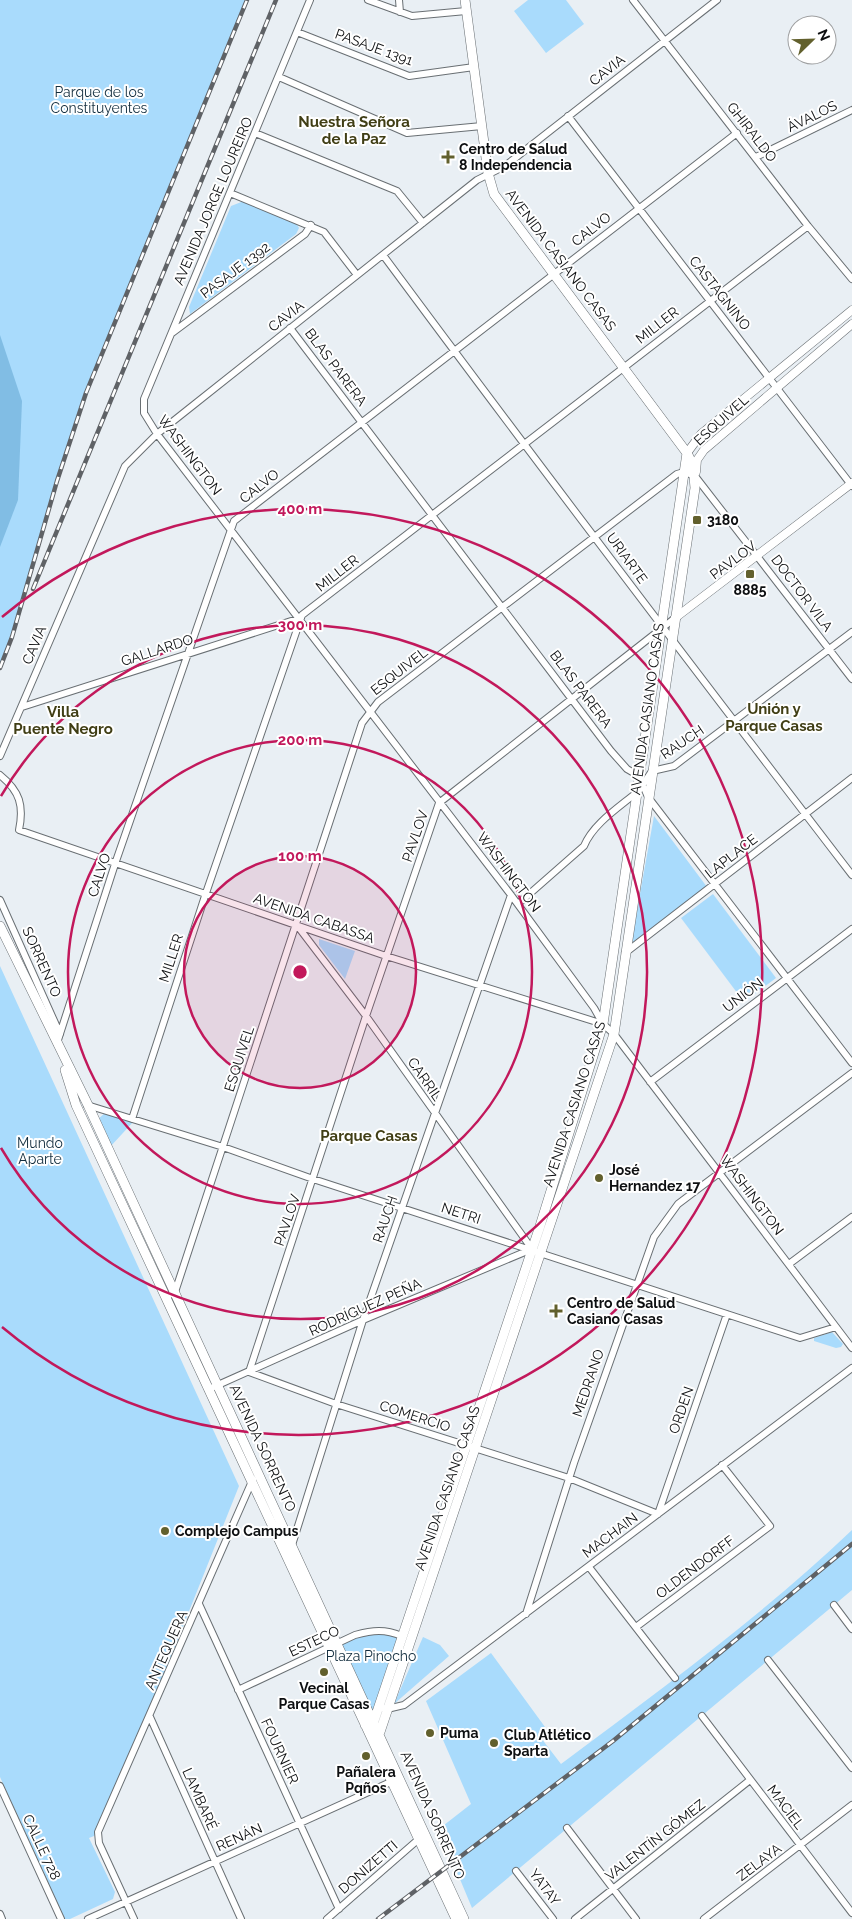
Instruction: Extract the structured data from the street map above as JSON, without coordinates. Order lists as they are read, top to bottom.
{
  "streets": {
    "main road": ["AVENIDA CASIANO CASAS", "AVENIDA SORRENTO"],
    "street": [
      "PASAJE 1391",
      "CAVIA",
      "ÁVALOS",
      "GHIRALDO",
      "AVENIDA JORGE LOUREIRO",
      "CALVO",
      "PASAJE 1392",
      "CASTAGNINO",
      "MILLER",
      "BLAS PARERA",
      "ESQUIVEL",
      "WASHINGTON",
      "URIARTE",
      "PAVLOV",
      "DOCTOR VILA",
      "GALLARDO",
      "RAUCH",
      "LAPLACE",
      "AVENIDA CABASSA",
      "SORRENTO",
      "UNIÓN",
      "CARRIL",
      "NETRI",
      "RODRÍGUEZ PEÑA",
      "MEDRANO",
      "ORDEN",
      "COMERCIO",
      "MACHAIN",
      "OLDENDORFF",
      "ESTECO",
      "ANTEQUERA",
      "FOURNIER",
      "LAMBARÉ",
      "MACIEL",
      "RENÁN",
      "VALENTÍN GÓMEZ",
      "CALLE 728",
      "ZELAYA",
      "DONIZETTI",
      "YATAY"
    ]
  },
  "crossings": [
    ["PASAJE 1391", "AVENIDA JORGE LOUREIRO"],
    ["PASAJE 1391", "AVENIDA CASIANO CASAS"],
    ["CAVIA", "GHIRALDO"],
    ["CAVIA", "AVENIDA CASIANO CASAS"],
    ["CAVIA", "CASTAGNINO"],
    ["CAVIA", "BLAS PARERA"],
    ["CAVIA", "WASHINGTON"],
    ["CAVIA", "URIARTE"],
    ["CAVIA", "GALLARDO"],
    ["ÁVALOS", "GHIRALDO"],
    ["GHIRALDO", "CALVO"],
    ["GHIRALDO", "MILLER"],
    ["AVENIDA JORGE LOUREIRO", "PASAJE 1392"],
    ["AVENIDA JORGE LOUREIRO", "WASHINGTON"],
    ["CALVO", "AVENIDA CASIANO CASAS"],
    ["CALVO", "CASTAGNINO"],
    ["CALVO", "BLAS PARERA"],
    ["CALVO", "WASHINGTON"],
    ["CALVO", "URIARTE"],
    ["CALVO", "GALLARDO"],
    ["CALVO", "AVENIDA CABASSA"],
    ["CALVO", "SORRENTO"],
    ["CALVO", "AVENIDA SORRENTO"],
    ["AVENIDA CASIANO CASAS", "MILLER"],
    ["AVENIDA CASIANO CASAS", "BLAS PARERA"],
    ["AVENIDA CASIANO CASAS", "ESQUIVEL"],
    ["AVENIDA CASIANO CASAS", "WASHINGTON"],
    ["AVENIDA CASIANO CASAS", "URIARTE"],
    ["AVENIDA CASIANO CASAS", "PAVLOV"],
    ["AVENIDA CASIANO CASAS", "DOCTOR VILA"],
    ["AVENIDA CASIANO CASAS", "RAUCH"],
    ["AVENIDA CASIANO CASAS", "LAPLACE"],
    ["AVENIDA CASIANO CASAS", "AVENIDA CABASSA"],
    ["AVENIDA CASIANO CASAS", "CARRIL"],
    ["AVENIDA CASIANO CASAS", "NETRI"],
    ["AVENIDA CASIANO CASAS", "RODRÍGUEZ PEÑA"],
    ["AVENIDA CASIANO CASAS", "COMERCIO"],
    ["AVENIDA CASIANO CASAS", "AVENIDA SORRENTO"],
    ["AVENIDA CASIANO CASAS", "MACHAIN"],
    ["AVENIDA CASIANO CASAS", "ESTECO"],
    ["CASTAGNINO", "MILLER"],
    ["CASTAGNINO", "ESQUIVEL"],
    ["CASTAGNINO", "PAVLOV"],
    ["MILLER", "BLAS PARERA"],
    ["MILLER", "WASHINGTON"],
    ["MILLER", "URIARTE"],
    ["MILLER", "GALLARDO"],
    ["MILLER", "AVENIDA CABASSA"],
    ["MILLER", "NETRI"],
    ["BLAS PARERA", "ESQUIVEL"],
    ["BLAS PARERA", "PAVLOV"],
    ["BLAS PARERA", "RAUCH"],
    ["ESQUIVEL", "WASHINGTON"],
    ["ESQUIVEL", "URIARTE"],
    ["ESQUIVEL", "DOCTOR VILA"],
    ["ESQUIVEL", "AVENIDA CABASSA"],
    ["ESQUIVEL", "CARRIL"],
    ["ESQUIVEL", "NETRI"],
    ["ESQUIVEL", "AVENIDA SORRENTO"],
    ["WASHINGTON", "PAVLOV"],
    ["WASHINGTON", "GALLARDO"],
    ["WASHINGTON", "RAUCH"],
    ["WASHINGTON", "AVENIDA CABASSA"],
    ["WASHINGTON", "UNIÓN"],
    ["WASHINGTON", "NETRI"],
    ["WASHINGTON", "MEDRANO"],
    ["URIARTE", "PAVLOV"],
    ["URIARTE", "RAUCH"],
    ["URIARTE", "LAPLACE"],
    ["PAVLOV", "DOCTOR VILA"],
    ["PAVLOV", "AVENIDA CABASSA"],
    ["PAVLOV", "CARRIL"],
    ["PAVLOV", "NETRI"],
    ["PAVLOV", "RODRÍGUEZ PEÑA"],
    ["PAVLOV", "COMERCIO"],
    ["DOCTOR VILA", "RAUCH"],
    ["RAUCH", "AVENIDA CABASSA"],
    ["RAUCH", "CARRIL"],
    ["RAUCH", "NETRI"],
    ["RAUCH", "RODRÍGUEZ PEÑA"],
    ["RAUCH", "COMERCIO"],
    ["RAUCH", "AVENIDA SORRENTO"],
    ["AVENIDA CABASSA", "CARRIL"],
    ["CARRIL", "NETRI"],
    ["CARRIL", "RODRÍGUEZ PEÑA"],
    ["NETRI", "RODRÍGUEZ PEÑA"],
    ["NETRI", "MEDRANO"],
    ["NETRI", "ORDEN"],
    ["NETRI", "AVENIDA SORRENTO"],
    ["RODRÍGUEZ PEÑA", "COMERCIO"],
    ["RODRÍGUEZ PEÑA", "AVENIDA SORRENTO"],
    ["MEDRANO", "COMERCIO"],
    ["MEDRANO", "MACHAIN"],
    ["ORDEN", "COMERCIO"],
    ["ORDEN", "MACHAIN"],
    ["COMERCIO", "MACHAIN"],
    ["AVENIDA SORRENTO", "ESTECO"],
    ["AVENIDA SORRENTO", "ANTEQUERA"],
    ["AVENIDA SORRENTO", "RENÁN"],
    ["AVENIDA SORRENTO", "DONIZETTI"],
    ["MACHAIN", "OLDENDORFF"],
    ["ESTECO", "FOURNIER"],
    ["ANTEQUERA", "FOURNIER"],
    ["ANTEQUERA", "LAMBARÉ"],
    ["ANTEQUERA", "RENÁN"],
    ["FOURNIER", "RENÁN"],
    ["FOURNIER", "DONIZETTI"],
    ["LAMBARÉ", "RENÁN"],
    ["MACIEL", "VALENTÍN GÓMEZ"],
    ["MACIEL", "ZELAYA"]
  ],
  "districts": [
    "Nuestra Señora de la Paz",
    "Unión y Parque Casas",
    "Villa Puente Negro",
    "Parque Casas"
  ],
  "parks": ["Parque de los Constituyentes", "Mundo Aparte", "Plaza Pinocho"],
  "places": {
    "health": ["Centro de Salud 8 Independencia", "Centro de Salud Casiano Casas"],
    "transit": ["3180", "8885"],
    "other": [
      "José Hernandez 17",
      "Complejo Campus",
      "Vecinal Parque Casas",
      "Puma",
      "Club Atlético Sparta",
      "Pañalera Pqños"
    ]
  },
  "north": "top right",
  "rings": [
    "400 m",
    "300 m",
    "200 m",
    "100 m"
  ]
}
